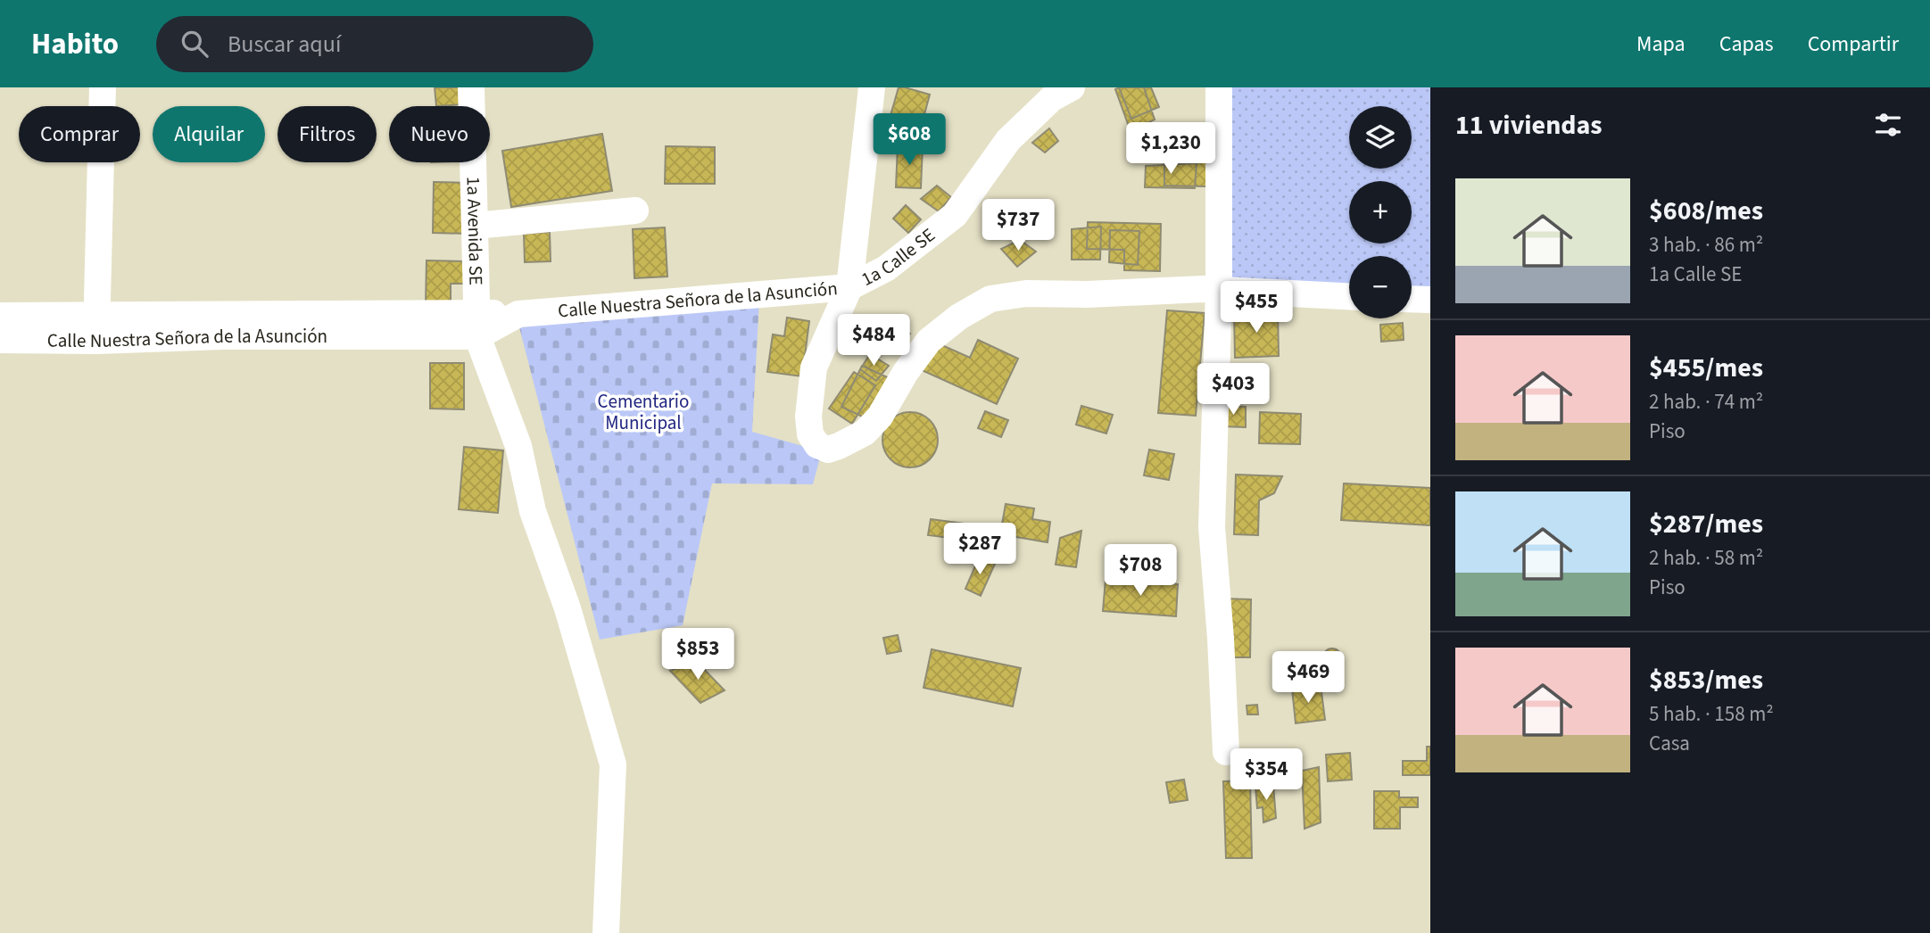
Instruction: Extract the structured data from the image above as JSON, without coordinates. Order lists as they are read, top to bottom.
{
  "streets": {
    "street": ["1a Avenida SE", "1a Calle SE", "Calle Nuestra Señora de la Asunción"]
  },
  "crossings": [
    ["1a Avenida SE", "Calle Nuestra Señora de la Asunción"],
    ["1a Calle SE", "Calle Nuestra Señora de la Asunción"]
  ],
  "parks": ["Cementario Municipal"],
  "page": {
    "header": "Habito",
    "search": "Buscar aquí",
    "nav": ["Mapa", "Capas", "Compartir"],
    "heading": "11 viviendas",
    "map_buttons": ["+", "−"],
    "chip": [
      "Comprar",
      "Alquilar",
      "Filtros",
      "Nuevo"
    ],
    "price": [
      "$608",
      "$1,230",
      "$737",
      "$455",
      "$484",
      "$403",
      "$287",
      "$708",
      "$853",
      "$469",
      "$354"
    ],
    "list": [
      {
        "name": "$608/mes",
        "note": "3 hab. · 86 m² · 1a Calle SE"
      },
      {
        "name": "$455/mes",
        "note": "2 hab. · 74 m² · Piso"
      },
      {
        "name": "$287/mes",
        "note": "2 hab. · 58 m² · Piso"
      },
      {
        "name": "$853/mes",
        "note": "5 hab. · 158 m² · Casa"
      }
    ]
  }
}
